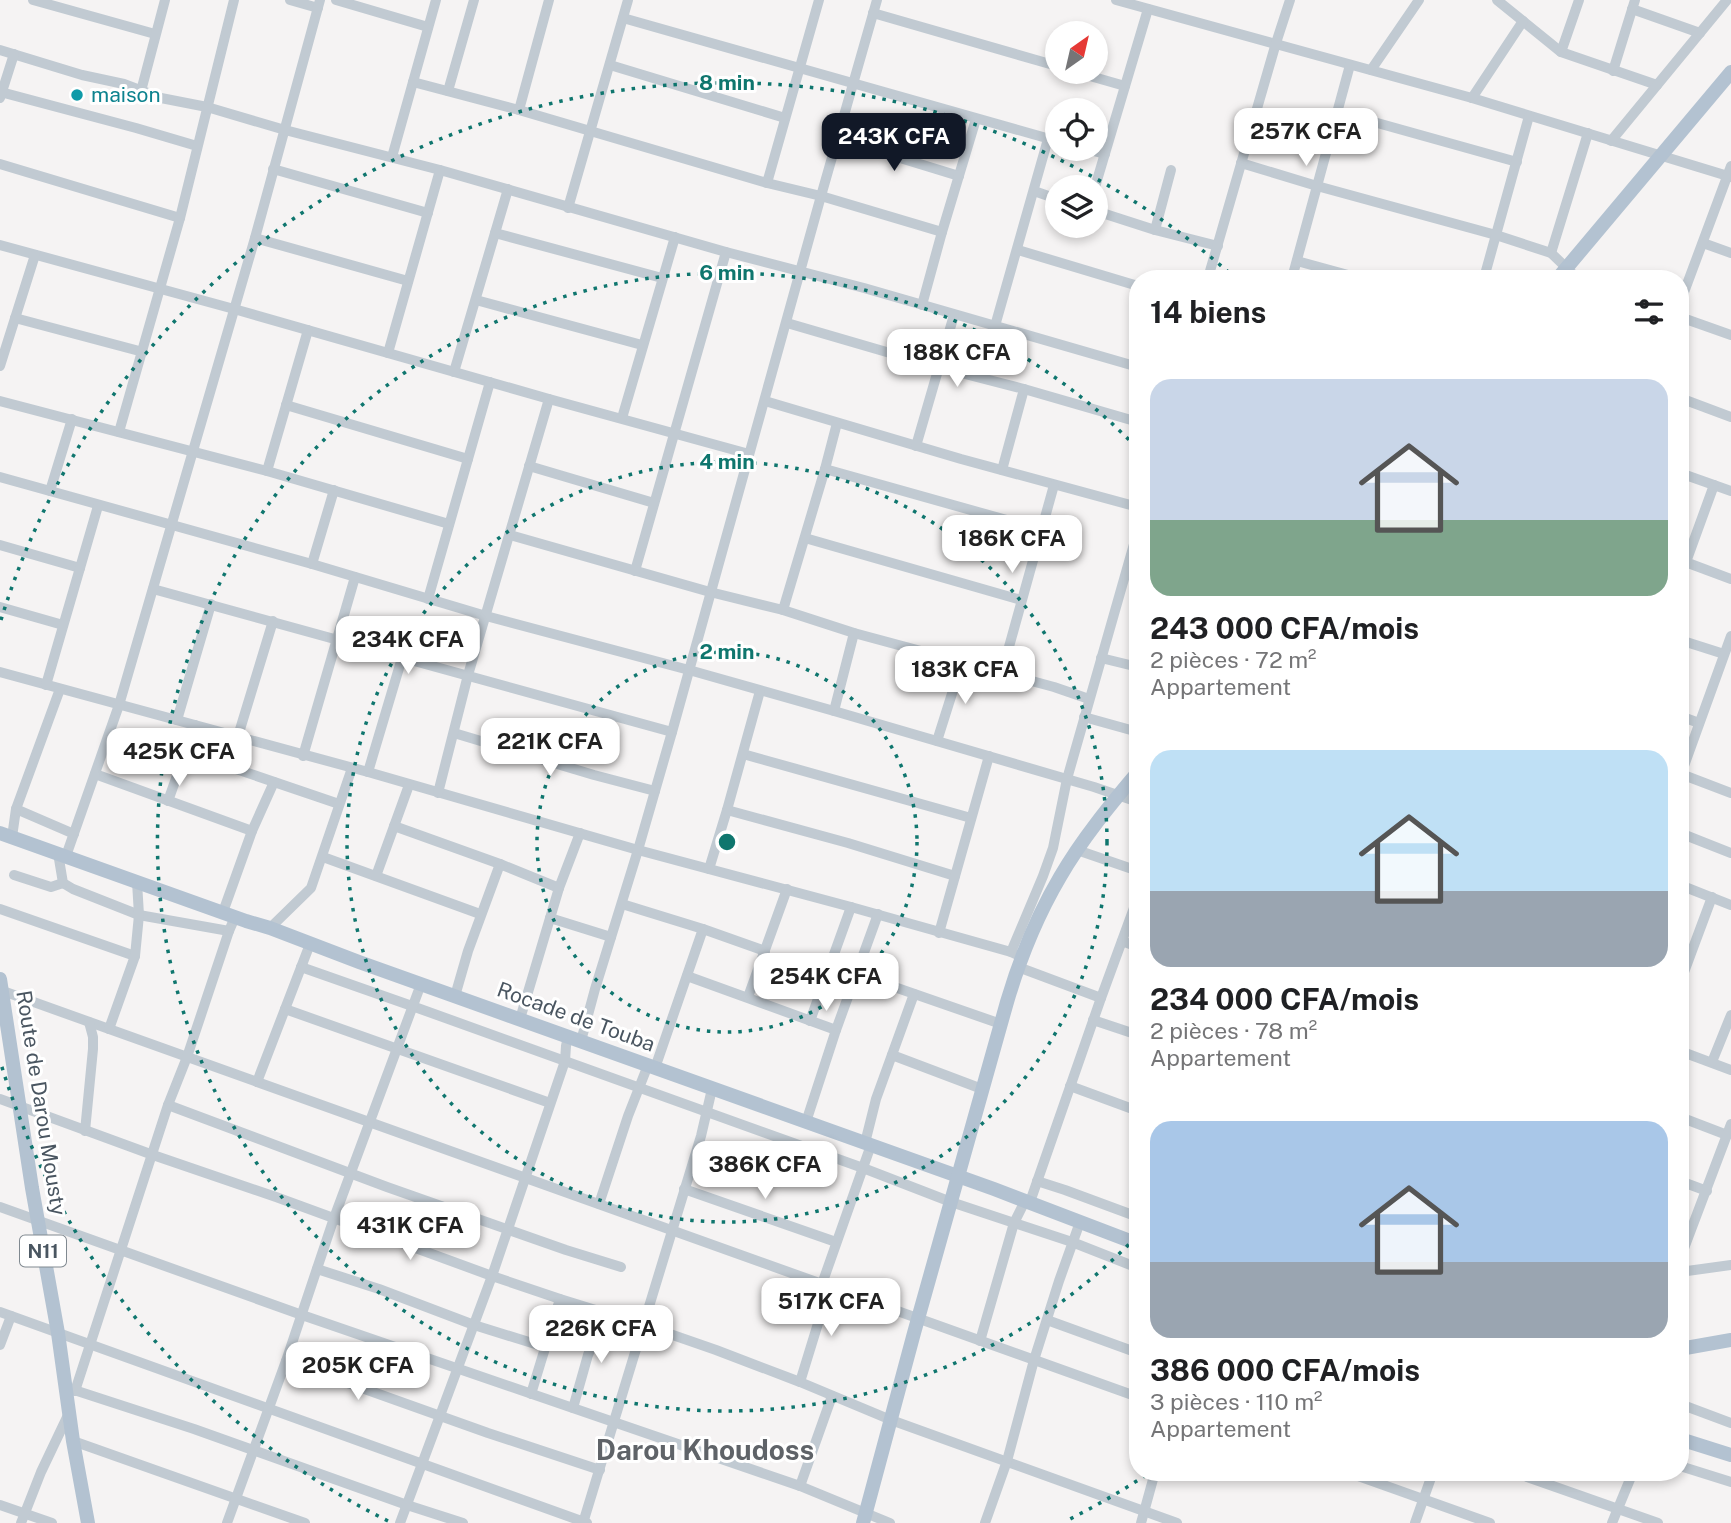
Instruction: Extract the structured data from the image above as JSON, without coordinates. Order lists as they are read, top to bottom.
{
  "streets": {
    "main road": ["Rocade de Touba", "Route de Darou Mousty", "N11"]
  },
  "districts": ["Darou Khoudoss"],
  "places": ["maison"],
  "north": "top right",
  "page": {
    "price": [
      "257K CFA",
      "243K CFA",
      "188K CFA",
      "186K CFA",
      "234K CFA",
      "183K CFA",
      "221K CFA",
      "425K CFA",
      "254K CFA",
      "386K CFA",
      "431K CFA",
      "517K CFA",
      "226K CFA",
      "205K CFA"
    ],
    "heading": "14 biens",
    "list": [
      {
        "name": "243 000 CFA/mois",
        "note": "2 pièces · 72 m² · Appartement"
      },
      {
        "name": "234 000 CFA/mois",
        "note": "2 pièces · 78 m² · Appartement"
      },
      {
        "name": "386 000 CFA/mois",
        "note": "3 pièces · 110 m² · Appartement"
      }
    ]
  },
  "rings": [
    "8 min",
    "6 min",
    "4 min",
    "2 min"
  ]
}
